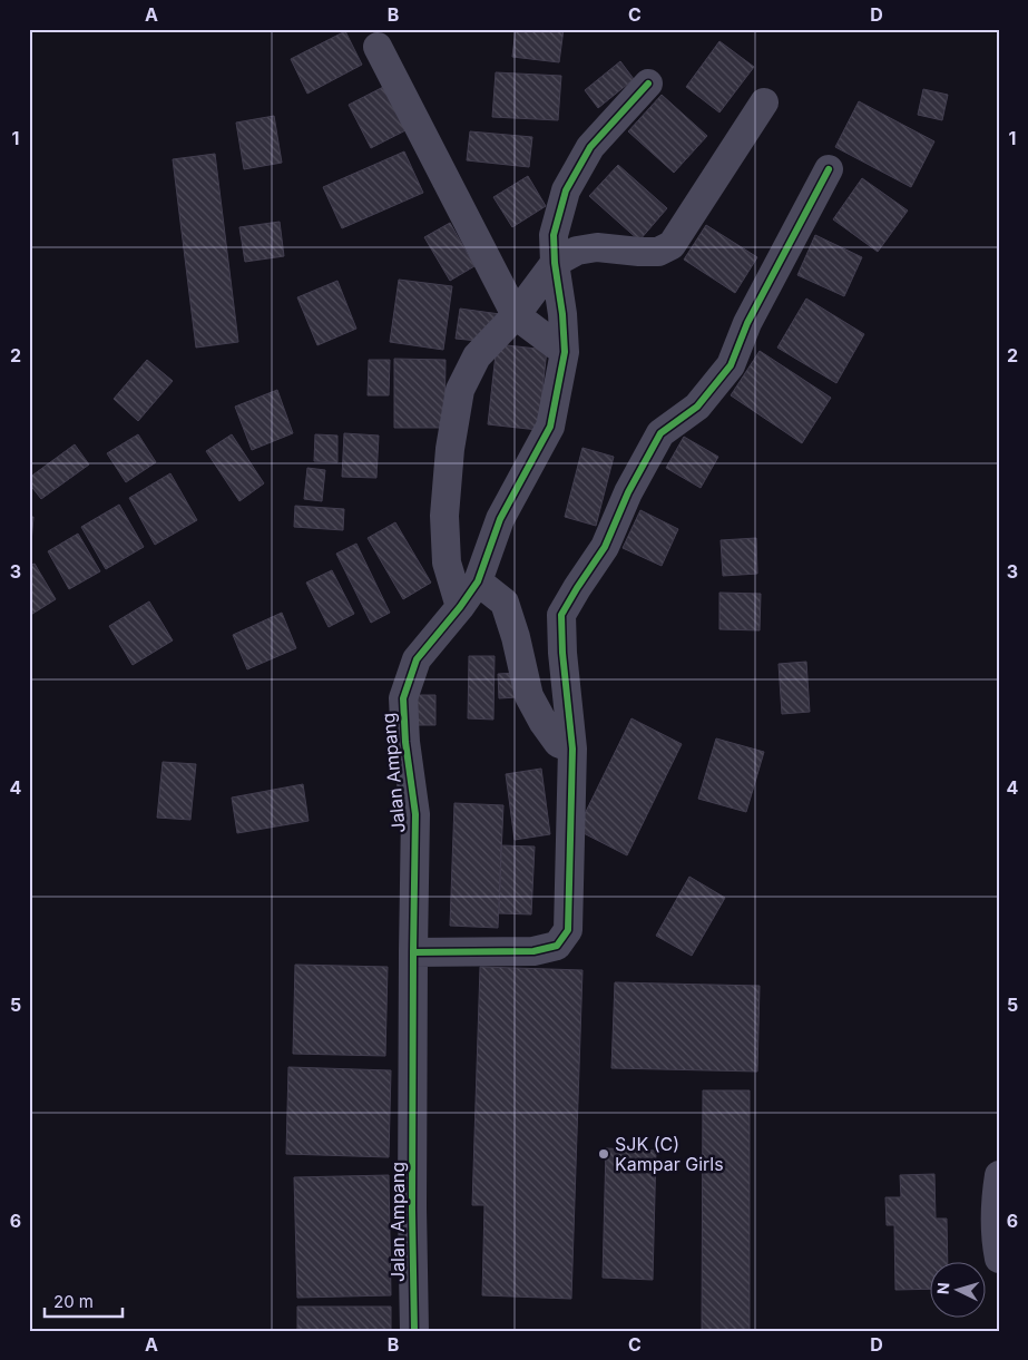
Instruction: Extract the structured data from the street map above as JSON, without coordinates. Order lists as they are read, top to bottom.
{
  "streets": {
    "street": ["Jalan Ampang"]
  },
  "places": ["SJK (C) Kampar Girls"],
  "scale_bar": "20 m",
  "north": "left",
  "grid": {
    "columns": [
      "A",
      "B",
      "C",
      "D"
    ],
    "rows": [
      "1",
      "2",
      "3",
      "4",
      "5",
      "6"
    ]
  }
}
